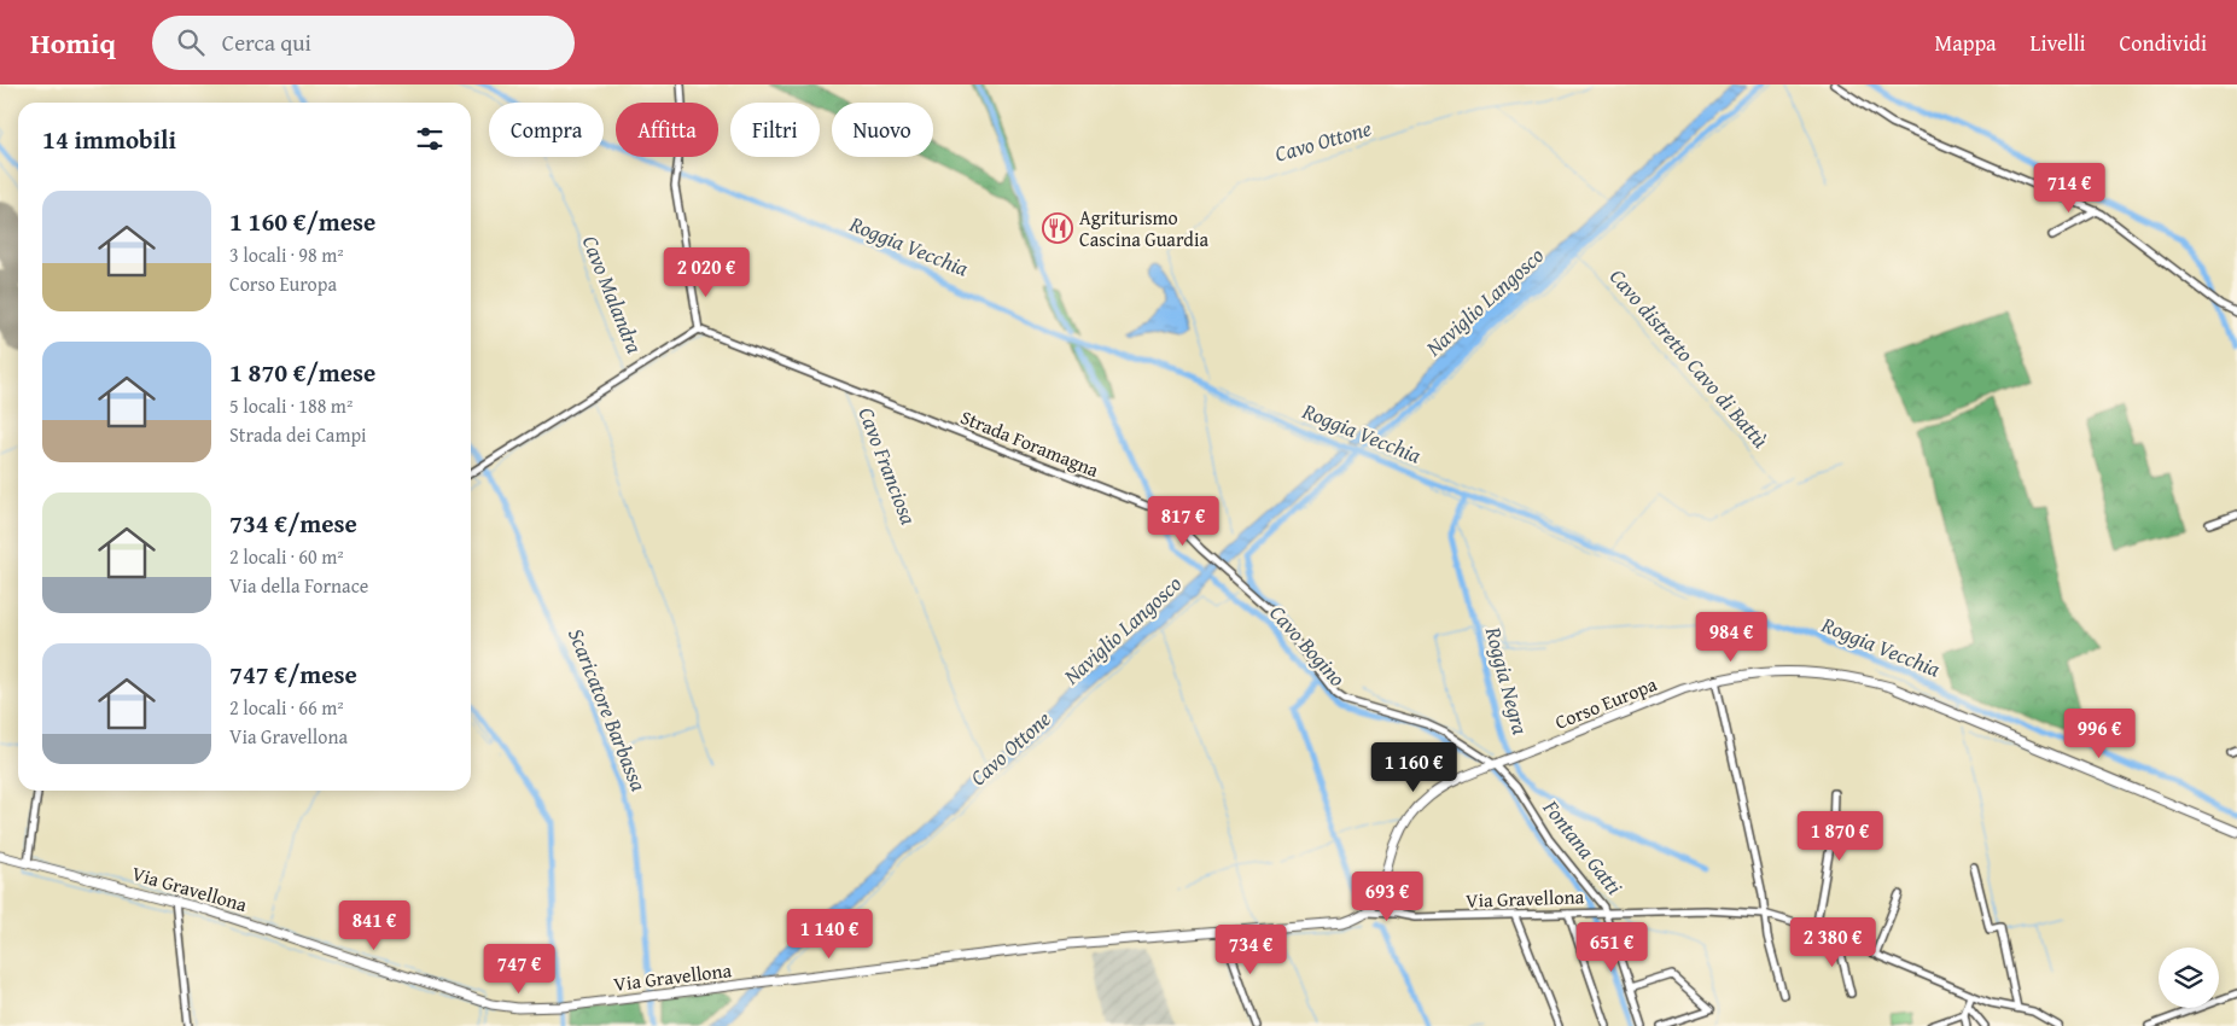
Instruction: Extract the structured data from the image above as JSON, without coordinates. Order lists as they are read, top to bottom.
{
  "streets": {
    "main road": ["Corso Europa", "Via Gravellona"],
    "street": ["Strada Foramagna"]
  },
  "crossings": [
    ["Strada Foramagna", "Corso Europa"],
    ["Corso Europa", "Via Gravellona"]
  ],
  "water": [
    "Cavo Ottone",
    "Roggia Vecchia",
    "Cavo Malandra",
    "Naviglio Langosco",
    "Cavo distretto Cavo di Battù",
    "Cavo Franciosa",
    "Cavo Bogino",
    "Roggia Negra",
    "Scaricatore Barbassa",
    "Fontana Gatti"
  ],
  "places": {
    "restaurant": ["Agriturismo Cascina Guardia"]
  },
  "page": {
    "header": "Homiq",
    "search": "Cerca qui",
    "nav": ["Mappa", "Livelli", "Condividi"],
    "chip": [
      "Compra",
      "Affitta",
      "Filtri",
      "Nuovo"
    ],
    "heading": "14 immobili",
    "price": [
      "714 €",
      "2 020 €",
      "817 €",
      "984 €",
      "996 €",
      "1 160 €",
      "1 870 €",
      "693 €",
      "841 €",
      "1 140 €",
      "2 380 €",
      "651 €",
      "734 €",
      "747 €"
    ],
    "list": [
      {
        "name": "1 160 €/mese",
        "note": "3 locali · 98 m² · Corso Europa"
      },
      {
        "name": "1 870 €/mese",
        "note": "5 locali · 188 m² · Strada dei Campi"
      },
      {
        "name": "734 €/mese",
        "note": "2 locali · 60 m² · Via della Fornace"
      },
      {
        "name": "747 €/mese",
        "note": "2 locali · 66 m² · Via Gravellona"
      }
    ]
  }
}
